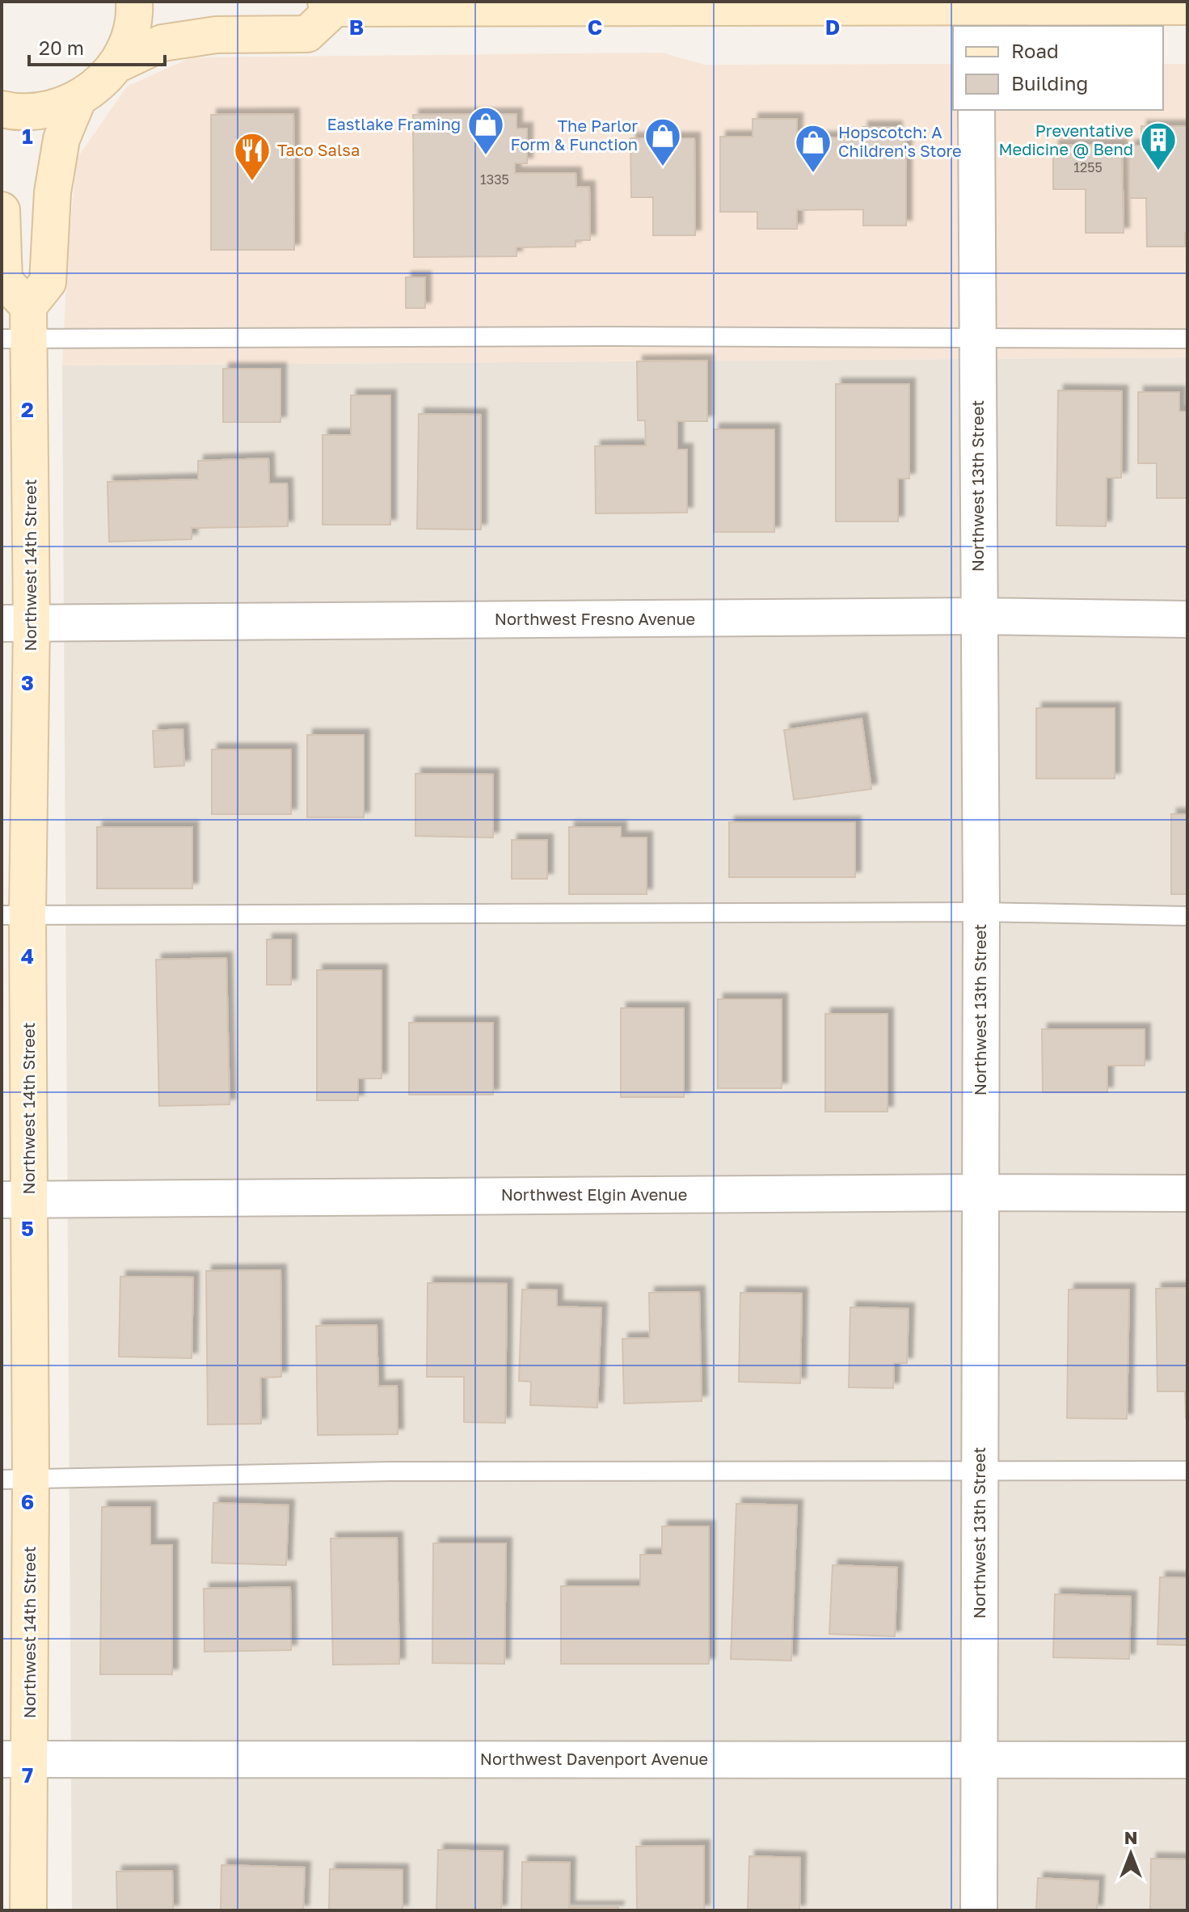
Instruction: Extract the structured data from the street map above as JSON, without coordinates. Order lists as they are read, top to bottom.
{
  "streets": {
    "street": [
      "Northwest 13th Street",
      "Northwest 14th Street",
      "Northwest Fresno Avenue",
      "Northwest Elgin Avenue",
      "Northwest Davenport Avenue"
    ]
  },
  "crossings": [
    ["Northwest 13th Street", "Northwest Fresno Avenue"],
    ["Northwest 13th Street", "Northwest Elgin Avenue"],
    ["Northwest 13th Street", "Northwest Davenport Avenue"],
    ["Northwest 14th Street", "Northwest Fresno Avenue"],
    ["Northwest 14th Street", "Northwest Elgin Avenue"],
    ["Northwest 14th Street", "Northwest Davenport Avenue"]
  ],
  "places": {
    "shop": ["Eastlake Framing", "The Parlor Form & Function", "Hopscotch: A Children's Store"],
    "building": ["Preventative Medicine @ Bend"],
    "restaurant": ["Taco Salsa"]
  },
  "house_numbers": ["1255", "1335"],
  "legend": ["Road", "Building"],
  "scale_bar": "20 m",
  "north": "top",
  "grid": {
    "columns": ["B", "C", "D"],
    "rows": [
      "1",
      "2",
      "3",
      "4",
      "5",
      "6",
      "7"
    ]
  }
}
